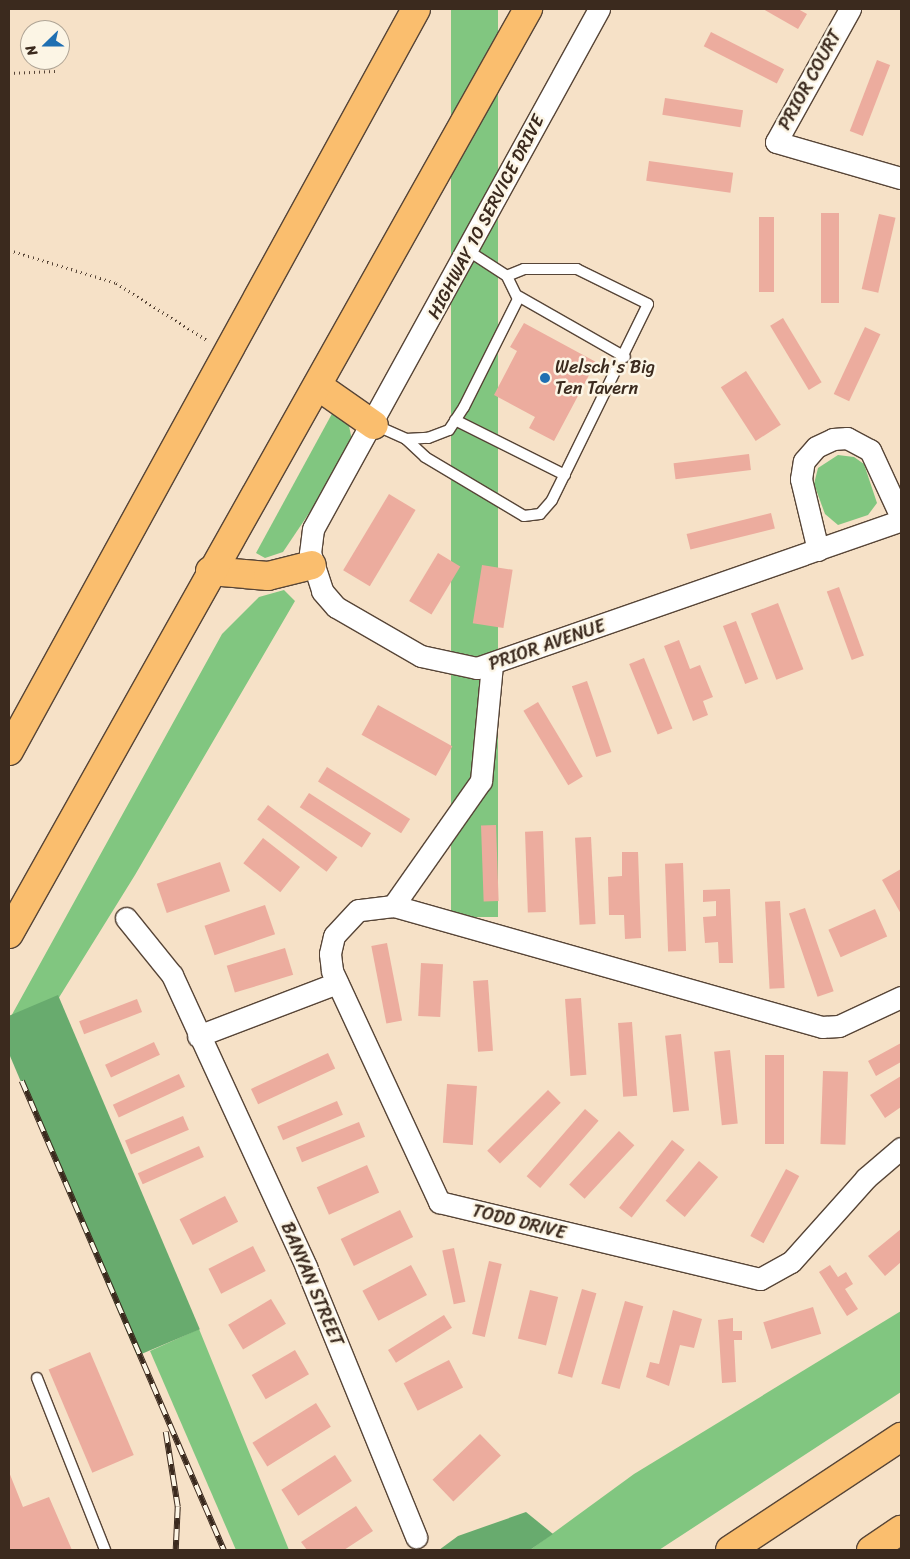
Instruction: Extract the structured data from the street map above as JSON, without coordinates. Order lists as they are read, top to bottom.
{
  "streets": {
    "street": [
      "PRIOR COURT",
      "HIGHWAY 10 SERVICE DRIVE",
      "PRIOR AVENUE",
      "TODD DRIVE",
      "BANYAN STREET"
    ]
  },
  "crossings": [
    ["HIGHWAY 10 SERVICE DRIVE", "PRIOR AVENUE"]
  ],
  "places": ["Welsch's Big Ten Tavern"],
  "north": "left"
}
